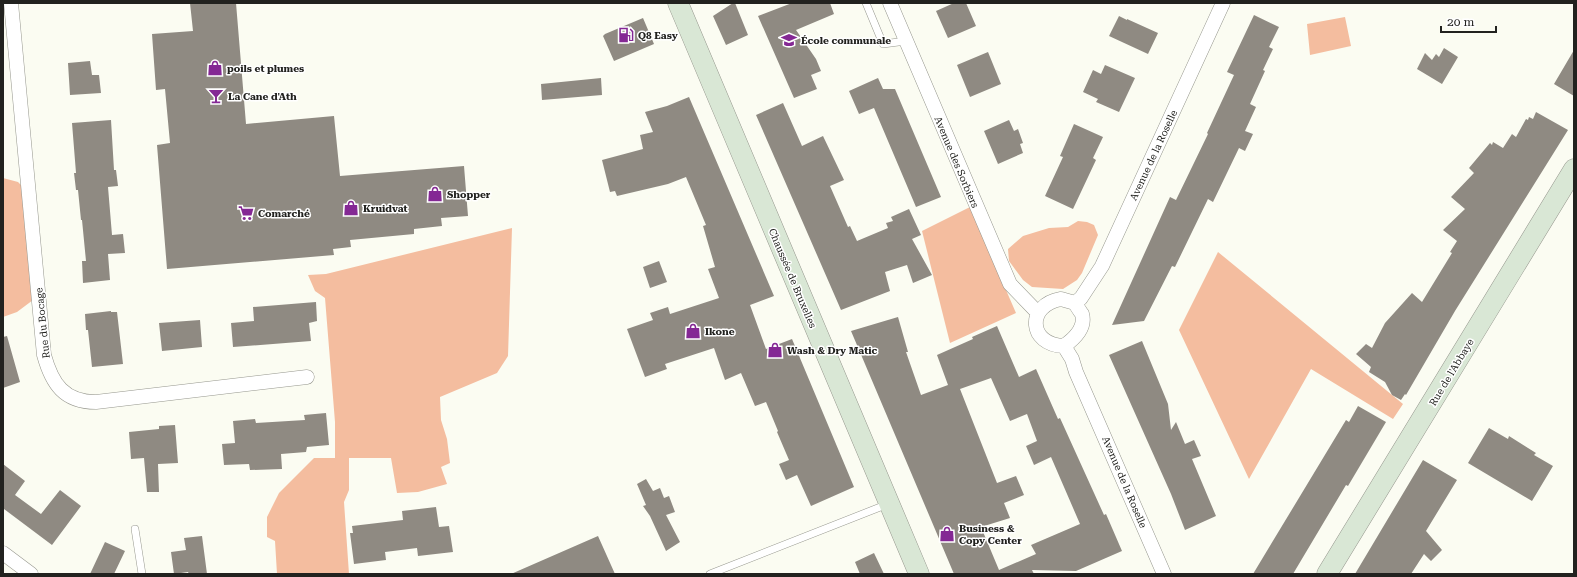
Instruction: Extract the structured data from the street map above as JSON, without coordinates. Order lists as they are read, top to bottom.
{
  "streets": {
    "street": [
      "Avenue de la Roselle",
      "Avenue des Sorbiers",
      "Chaussée de Bruxelles",
      "Rue du Bocage",
      "Rue de l'Abbaye"
    ]
  },
  "crossings": [
    ["Avenue de la Roselle", "Avenue des Sorbiers"]
  ],
  "places": {
    "fuel station": ["Q8 Easy"],
    "school or university": ["École communale"],
    "shop": [
      "poils et plumes",
      "Shopper",
      "Kruidvat",
      "Ikone",
      "Wash & Dry Matic",
      "Business & Copy Center"
    ],
    "bar": ["La Cane d'Ath"],
    "supermarket": ["Comarché"]
  },
  "scale_bar": "20 m"
}
